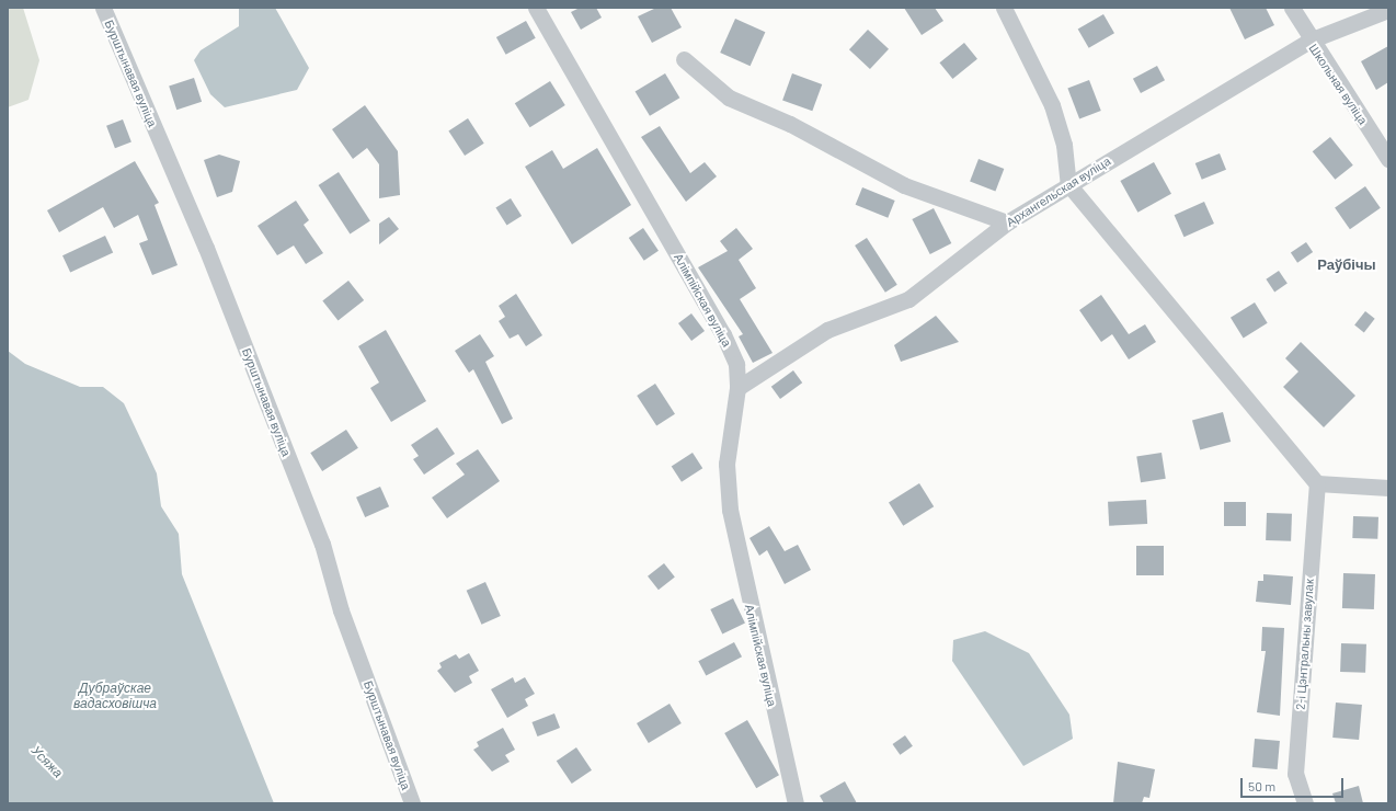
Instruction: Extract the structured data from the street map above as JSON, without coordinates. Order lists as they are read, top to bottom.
{
  "streets": {
    "street": [
      "Бурштынавая вуліца",
      "Школьная вуліца",
      "Архангельская вуліца",
      "Алімпійская вуліца",
      "2-і Цэнтральны завулак"
    ]
  },
  "crossings": [
    ["Школьная вуліца", "Архангельская вуліца"],
    ["Архангельская вуліца", "Алімпійская вуліца"]
  ],
  "districts": ["Раўбічы"],
  "water": ["Дубраўскае вадасховішча", "Усяжа"],
  "scale_bar": "50 m"
}
